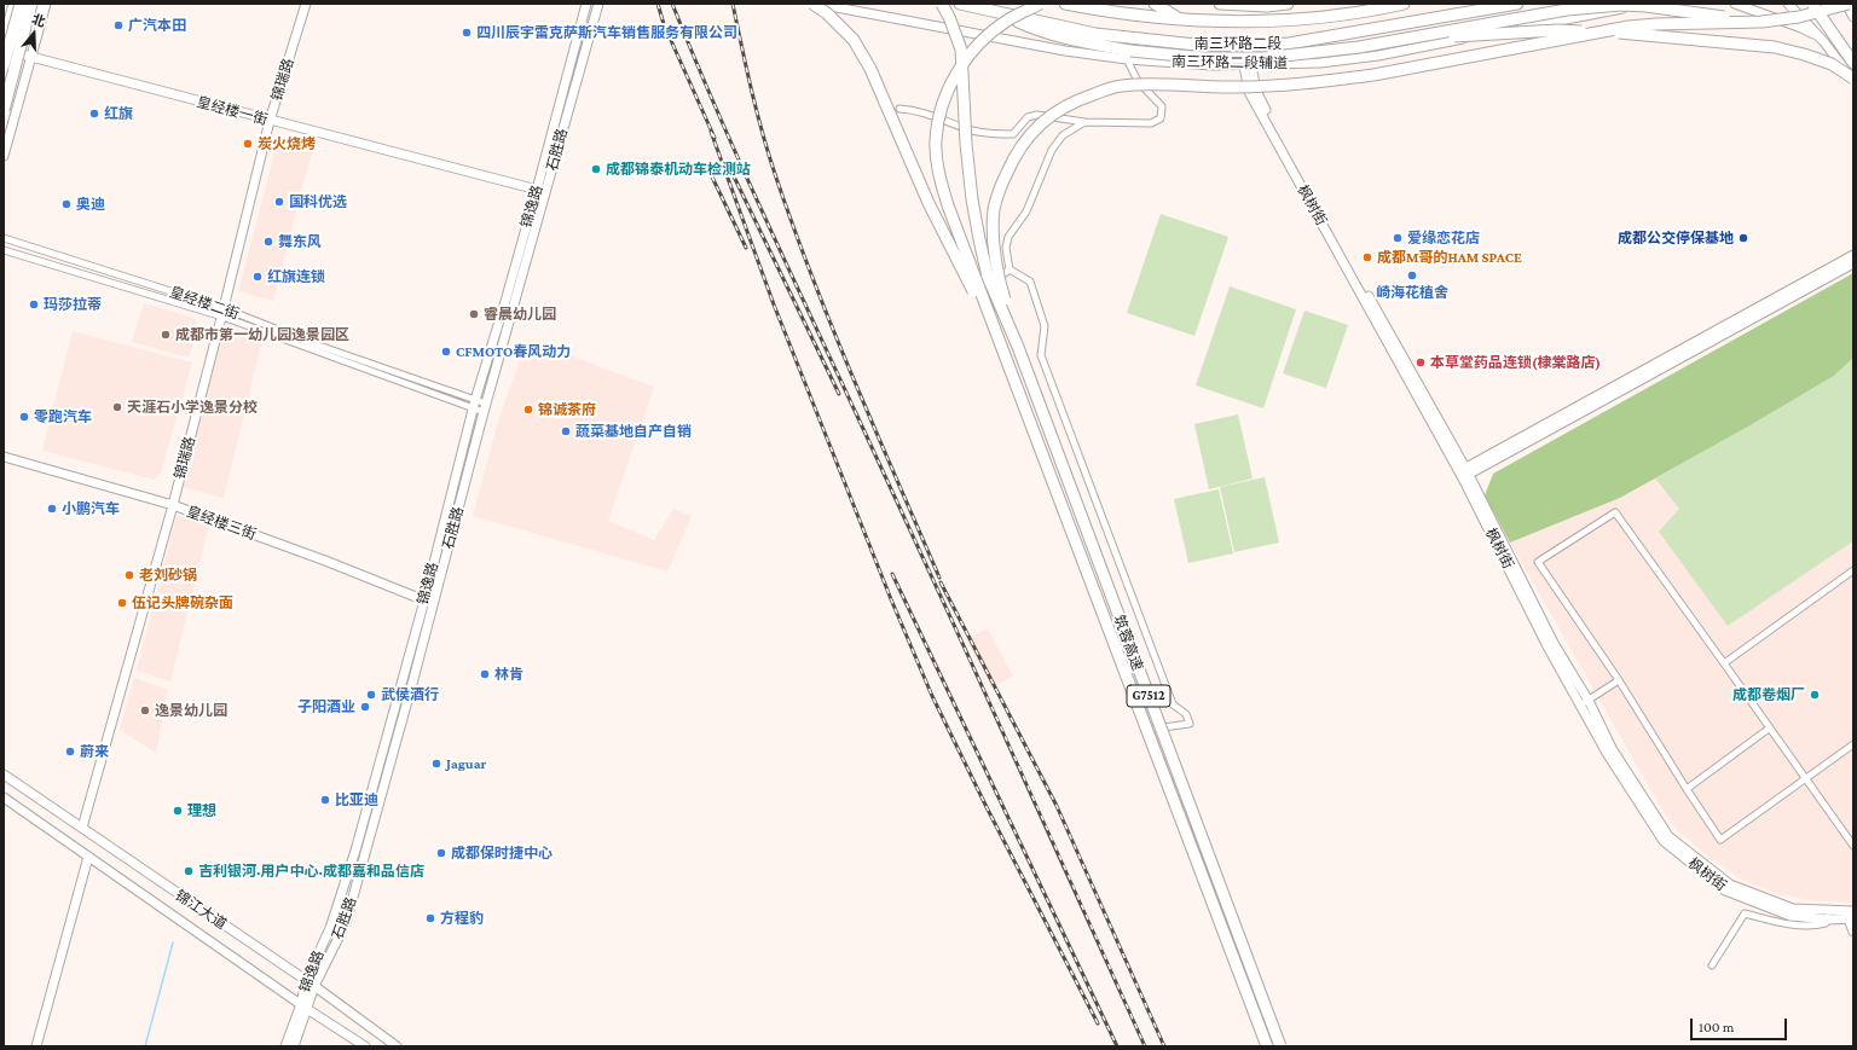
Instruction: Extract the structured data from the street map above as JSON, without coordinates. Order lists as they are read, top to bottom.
{
  "streets": {
    "highway": ["南三环路二段", "筑蓉高速", "G7512"],
    "street": [
      "南三环路二段辅道",
      "锦瑞路",
      "皇经楼一街",
      "石胜路",
      "枫树街",
      "锦逸路",
      "皇经楼二街",
      "皇经楼三街",
      "锦江大道"
    ]
  },
  "crossings": [
    ["南三环路二段辅道", "枫树街"],
    ["锦瑞路", "皇经楼一街"],
    ["锦瑞路", "皇经楼二街"],
    ["锦瑞路", "皇经楼三街"],
    ["锦瑞路", "锦江大道"],
    ["皇经楼一街", "石胜路"],
    ["皇经楼一街", "锦逸路"],
    ["石胜路", "锦逸路"],
    ["石胜路", "皇经楼二街"],
    ["石胜路", "皇经楼三街"],
    ["石胜路", "锦江大道"],
    ["锦逸路", "皇经楼二街"],
    ["锦逸路", "皇经楼三街"],
    ["锦逸路", "锦江大道"]
  ],
  "places": [
    "广汽本田",
    "四川辰宇雷克萨斯汽车销售服务有限公司",
    "红旗",
    "炭火烧烤",
    "成都锦泰机动车检测站",
    "国科优选",
    "奥迪",
    "爱缘恋花店",
    "成都公交停保基地",
    "舞东风",
    "成都M哥的HAM SPACE",
    "崎海花植舍",
    "红旗连锁",
    "玛莎拉蒂",
    "睿晨幼儿园",
    "成都市第一幼儿园逸景园区",
    "CFMOTO春风动力",
    "本草堂药品连锁(棣棠路店)",
    "天涯石小学逸景分校",
    "锦诚茶府",
    "零跑汽车",
    "蔬菜基地自产自销",
    "小鹏汽车",
    "老刘砂锅",
    "伍记头牌碗杂面",
    "林肯",
    "武侯酒行",
    "成都卷烟厂",
    "子阳酒业",
    "逸景幼儿园",
    "蔚来",
    "Jaguar",
    "比亚迪",
    "理想",
    "成都保时捷中心",
    "吉利银河·用户中心·成都嘉和品信店",
    "方程豹"
  ],
  "scale_bar": "100 m",
  "north": "top"
}
